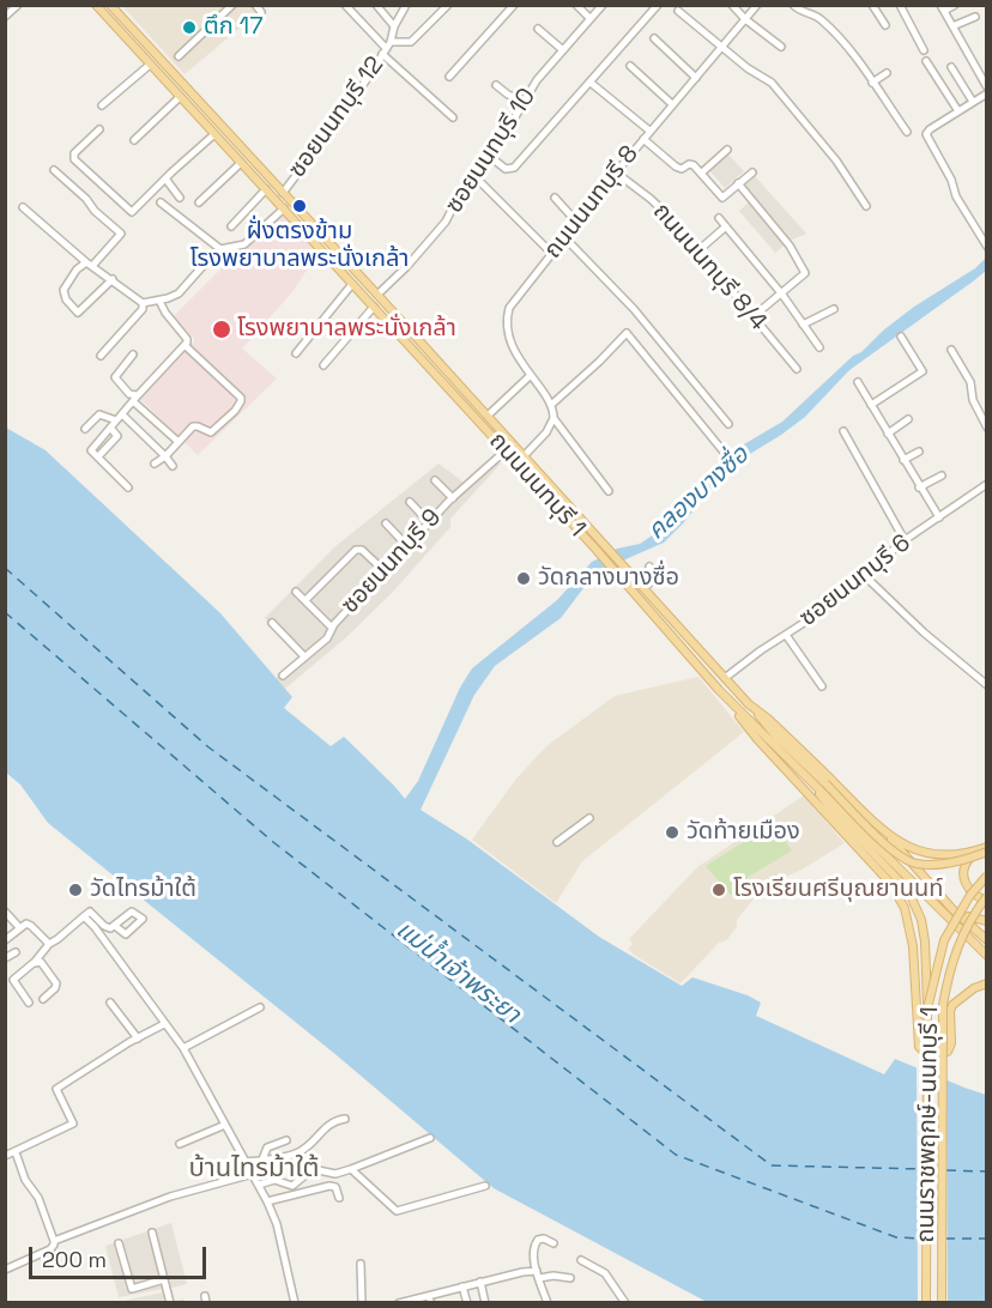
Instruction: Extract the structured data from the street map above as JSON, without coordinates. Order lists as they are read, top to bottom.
{
  "streets": {
    "main road": ["ถนนนนทบุรี 1", "ถนนราชพฤกษ์-นนทบุรี 1"],
    "street": [
      "ซอยนนทบุรี 12",
      "ซอยนนทบุรี 10",
      "ถนนนนทบุรี 8",
      "ถนนนนทบุรี 8/4",
      "ซอยนนทบุรี 9",
      "ซอยนนทบุรี 6"
    ]
  },
  "crossings": [
    ["ซอยนนทบุรี 12", "ถนนนนทบุรี 1"],
    ["ซอยนนทบุรี 10", "ถนนนนทบุรี 1"],
    ["ถนนนนทบุรี 8", "ถนนนนทบุรี 8/4"],
    ["ถนนนนทบุรี 1", "ซอยนนทบุรี 9"],
    ["ถนนนนทบุรี 1", "ซอยนนทบุรี 6"]
  ],
  "districts": ["บ้านไทรม้าใต้"],
  "water": ["คลองบางซื่อ", "แม่น้ำเจ้าพระยา"],
  "places": [
    "ตึก 17",
    "ฝั่งตรงข้าม โรงพยาบาลพระนั่งเกล้า",
    "โรงพยาบาลพระนั่งเกล้า",
    "วัดกลางบางซื่อ",
    "วัดท้ายเมือง",
    "วัดไทรม้าใต้",
    "โรงเรียนศรีบุณยานนท์"
  ],
  "scale_bar": "200 m"
}
